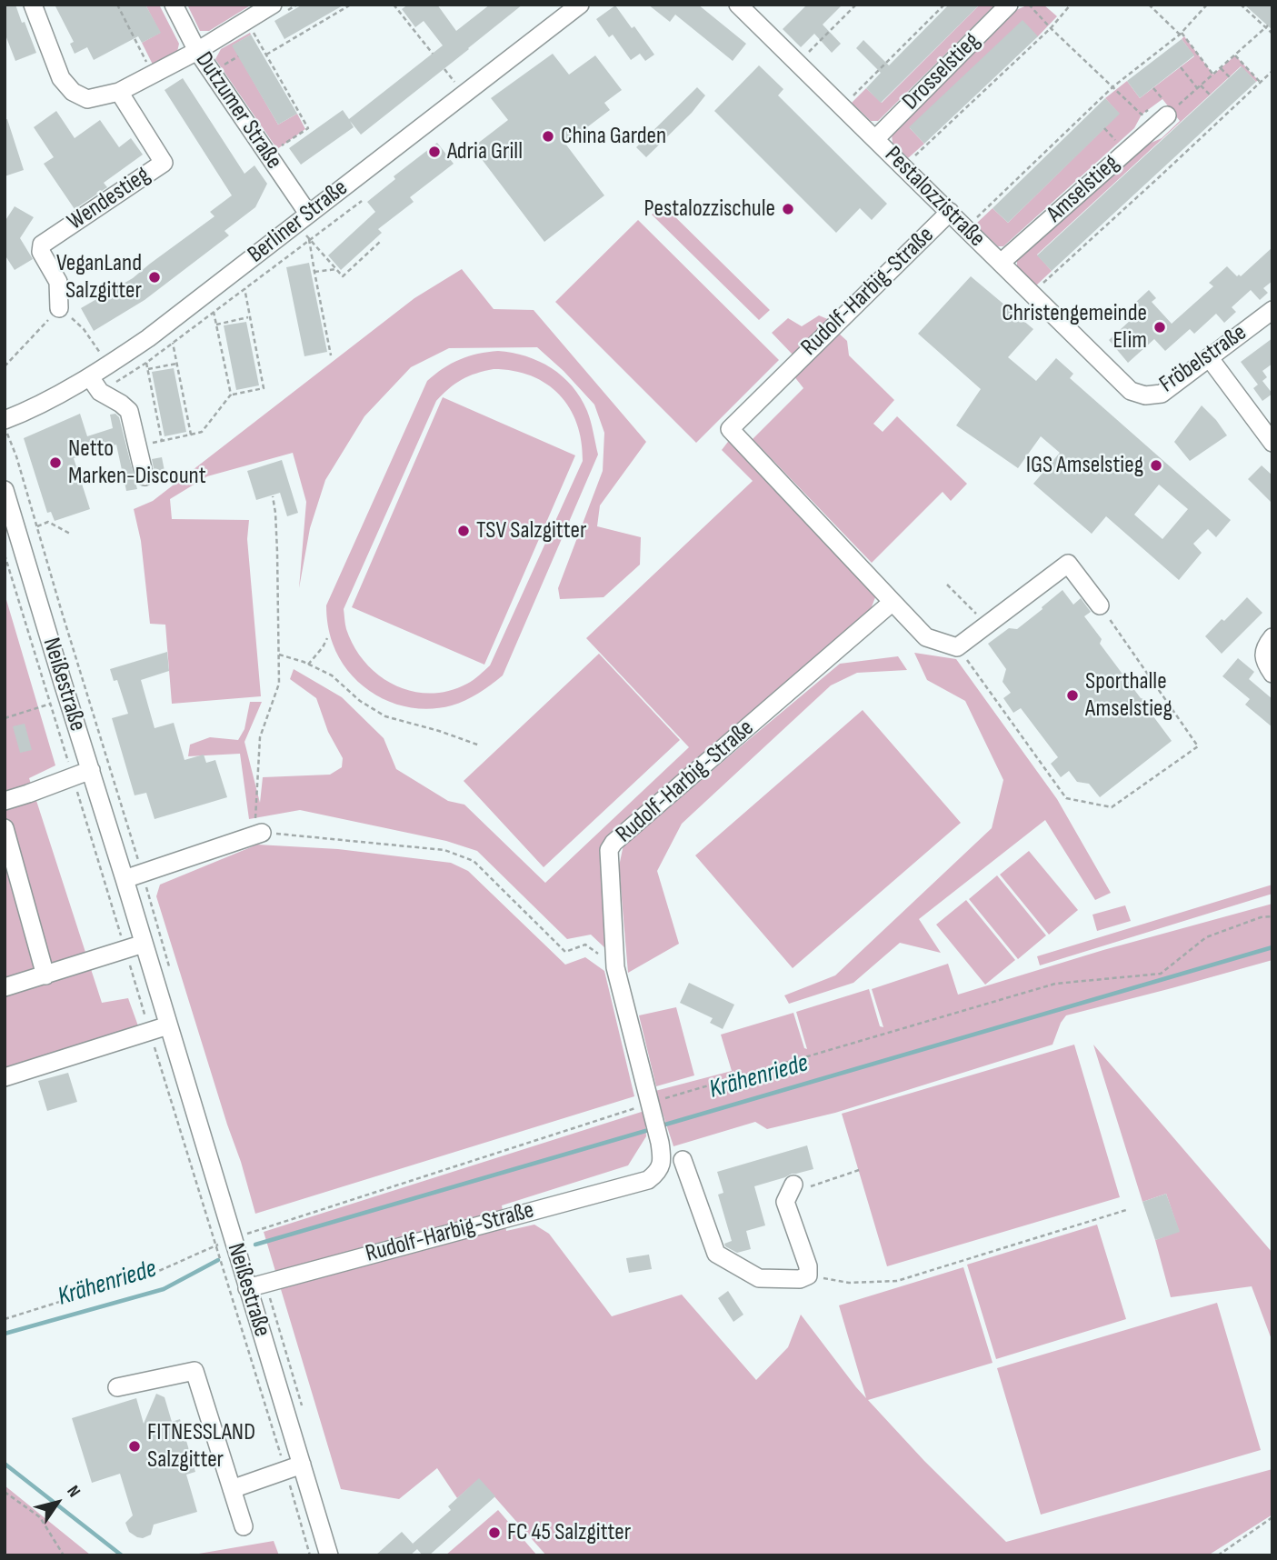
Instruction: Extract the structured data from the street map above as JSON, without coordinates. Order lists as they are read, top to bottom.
{
  "streets": {
    "street": [
      "Drosselstieg",
      "Dutzumer Straße",
      "Amselstieg",
      "Pestalozzistraße",
      "Wendestieg",
      "Berliner Straße",
      "Rudolf-Harbig-Straße",
      "Fröbelstraße",
      "Neißestraße"
    ]
  },
  "crossings": [
    ["Drosselstieg", "Pestalozzistraße"],
    ["Dutzumer Straße", "Berliner Straße"],
    ["Amselstieg", "Pestalozzistraße"],
    ["Pestalozzistraße", "Rudolf-Harbig-Straße"],
    ["Pestalozzistraße", "Fröbelstraße"],
    ["Rudolf-Harbig-Straße", "Neißestraße"]
  ],
  "water": ["Krähenriede"],
  "places": [
    "China Garden",
    "Adria Grill",
    "Pestalozzischule",
    "VeganLand Salzgitter",
    "Christengemeinde Elim",
    "Netto Marken-Discount",
    "IGS Amselstieg",
    "TSV Salzgitter",
    "Sporthalle Amselstieg",
    "FITNESSLAND Salzgitter",
    "FC 45 Salzgitter"
  ],
  "north": "top right"
}
